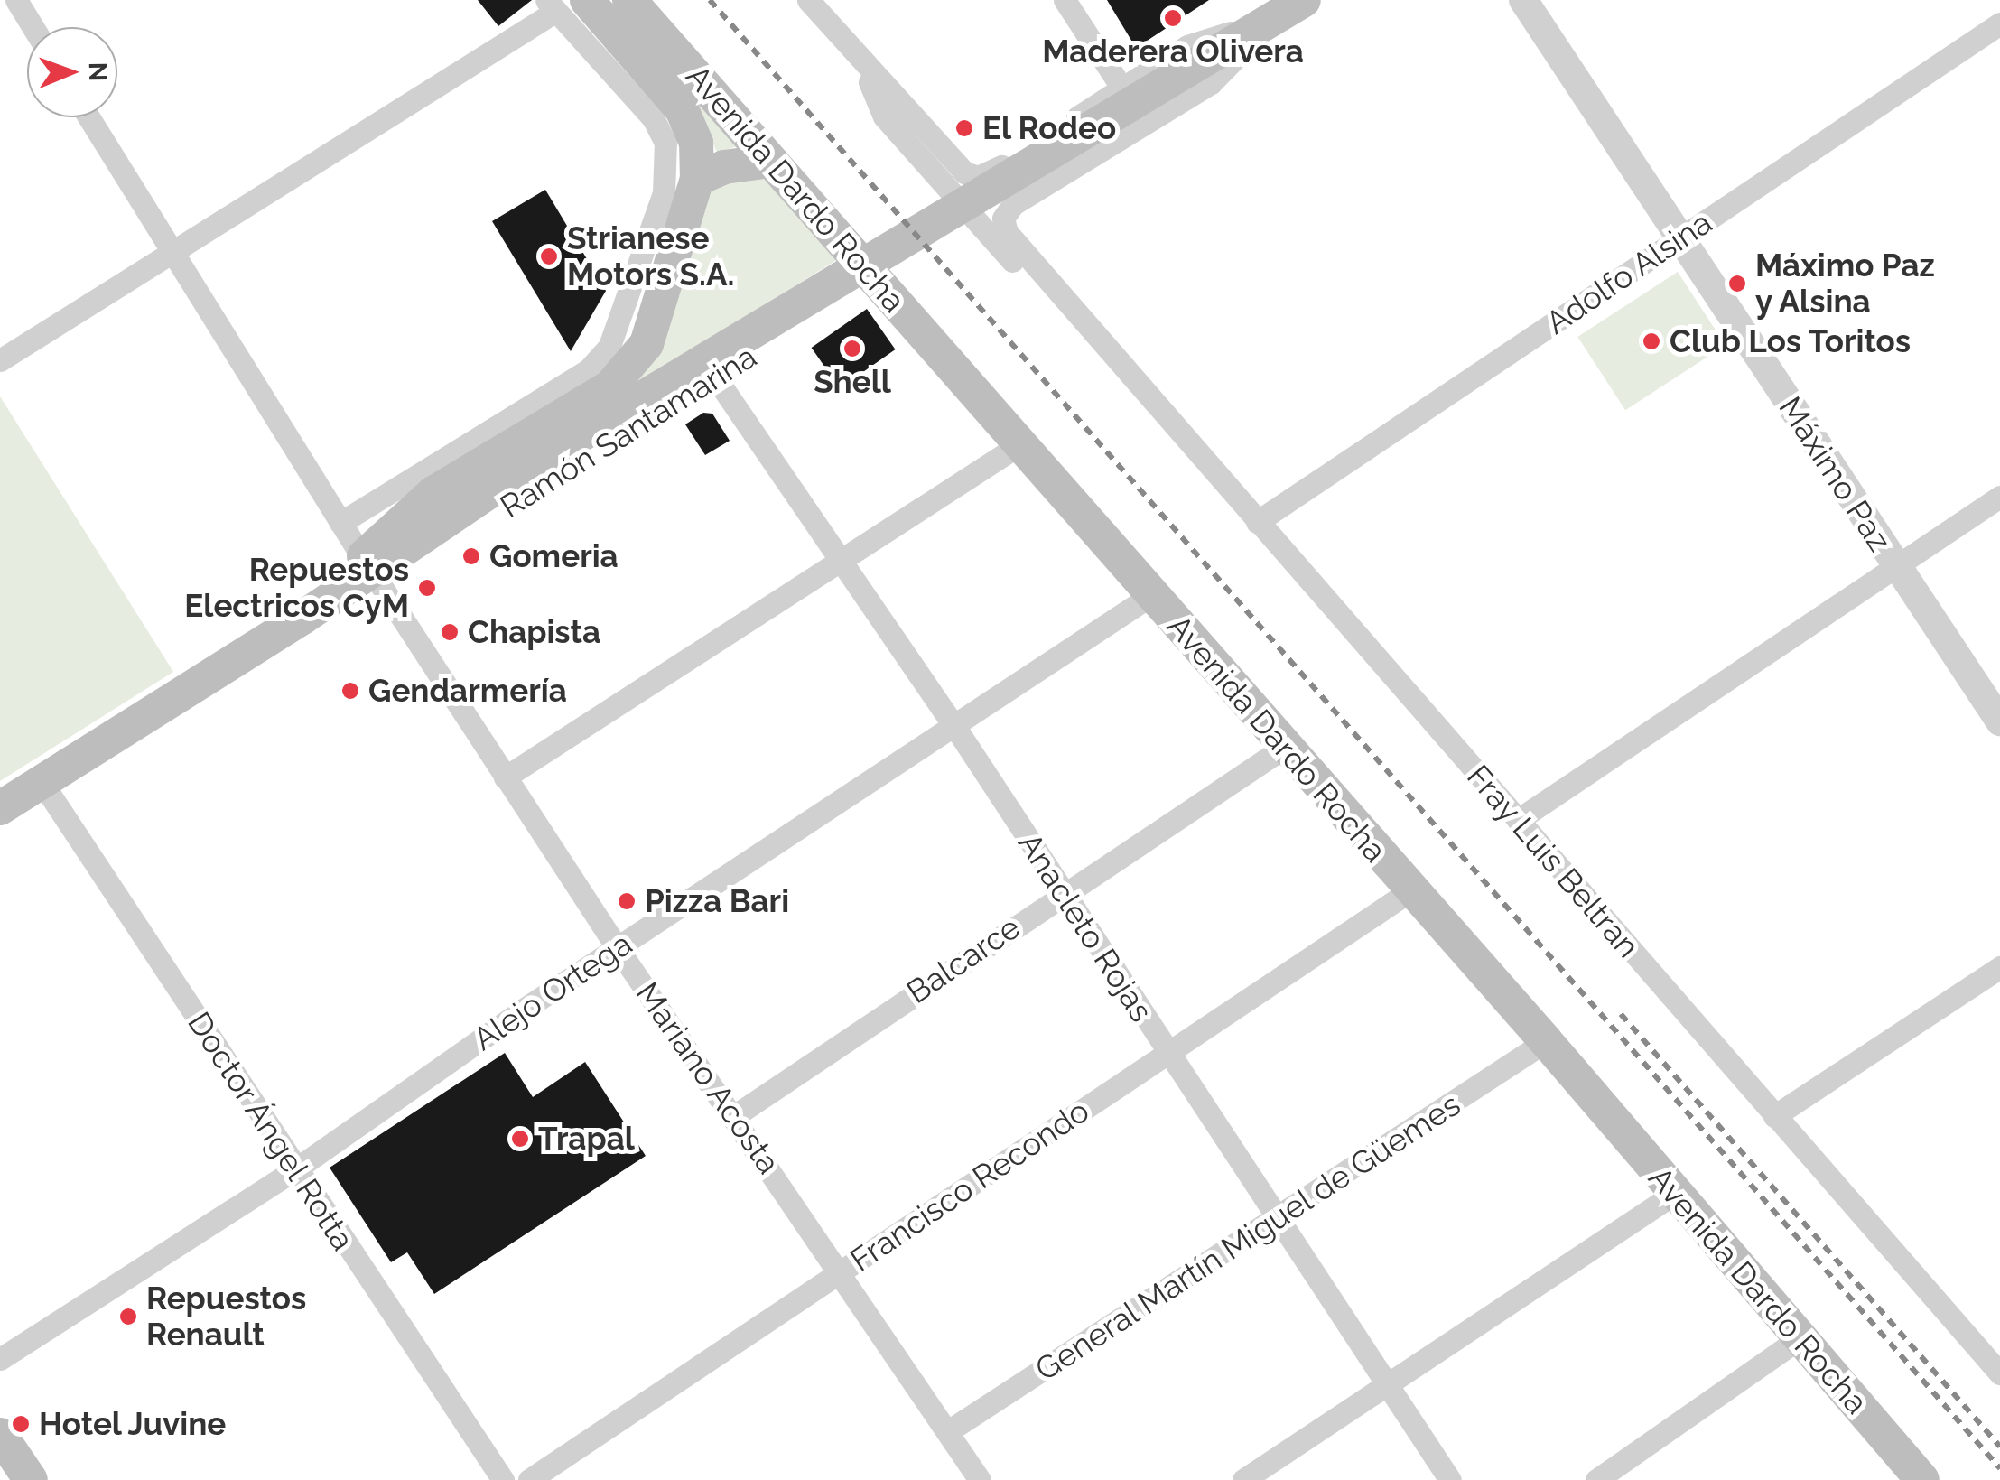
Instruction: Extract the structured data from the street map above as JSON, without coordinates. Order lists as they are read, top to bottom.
{
  "streets": {
    "main road": ["Avenida Dardo Rocha", "Ramón Santamarina"],
    "street": [
      "Adolfo Alsina",
      "Máximo Paz",
      "Fray Luis Beltran",
      "Anacleto Rojas",
      "Balcarce",
      "Alejo Ortega",
      "Mariano Acosta",
      "Doctor Ángel Rotta",
      "Francisco Recondo",
      "General Martín Miguel de Güemes"
    ]
  },
  "crossings": [
    ["Avenida Dardo Rocha", "Ramón Santamarina"],
    ["Avenida Dardo Rocha", "Balcarce"],
    ["Avenida Dardo Rocha", "Alejo Ortega"],
    ["Avenida Dardo Rocha", "Francisco Recondo"],
    ["Avenida Dardo Rocha", "General Martín Miguel de Güemes"],
    ["Adolfo Alsina", "Máximo Paz"],
    ["Adolfo Alsina", "Fray Luis Beltran"],
    ["Ramón Santamarina", "Anacleto Rojas"],
    ["Ramón Santamarina", "Mariano Acosta"],
    ["Ramón Santamarina", "Doctor Ángel Rotta"],
    ["Anacleto Rojas", "Balcarce"],
    ["Anacleto Rojas", "Alejo Ortega"],
    ["Anacleto Rojas", "Francisco Recondo"],
    ["Anacleto Rojas", "General Martín Miguel de Güemes"],
    ["Balcarce", "Mariano Acosta"],
    ["Alejo Ortega", "Mariano Acosta"],
    ["Alejo Ortega", "Doctor Ángel Rotta"],
    ["Mariano Acosta", "Francisco Recondo"],
    ["Mariano Acosta", "General Martín Miguel de Güemes"]
  ],
  "places": [
    "Maderera Olivera",
    "El Rodeo",
    "Strianese Motors S.A.",
    "Máximo Paz y Alsina",
    "Club Los Toritos",
    "Shell",
    "Gomeria",
    "Repuestos Electricos CyM",
    "Chapista",
    "Gendarmería",
    "Pizza Bari",
    "Trapal",
    "Repuestos Renault",
    "Hotel Juvine"
  ],
  "north": "right"
}
